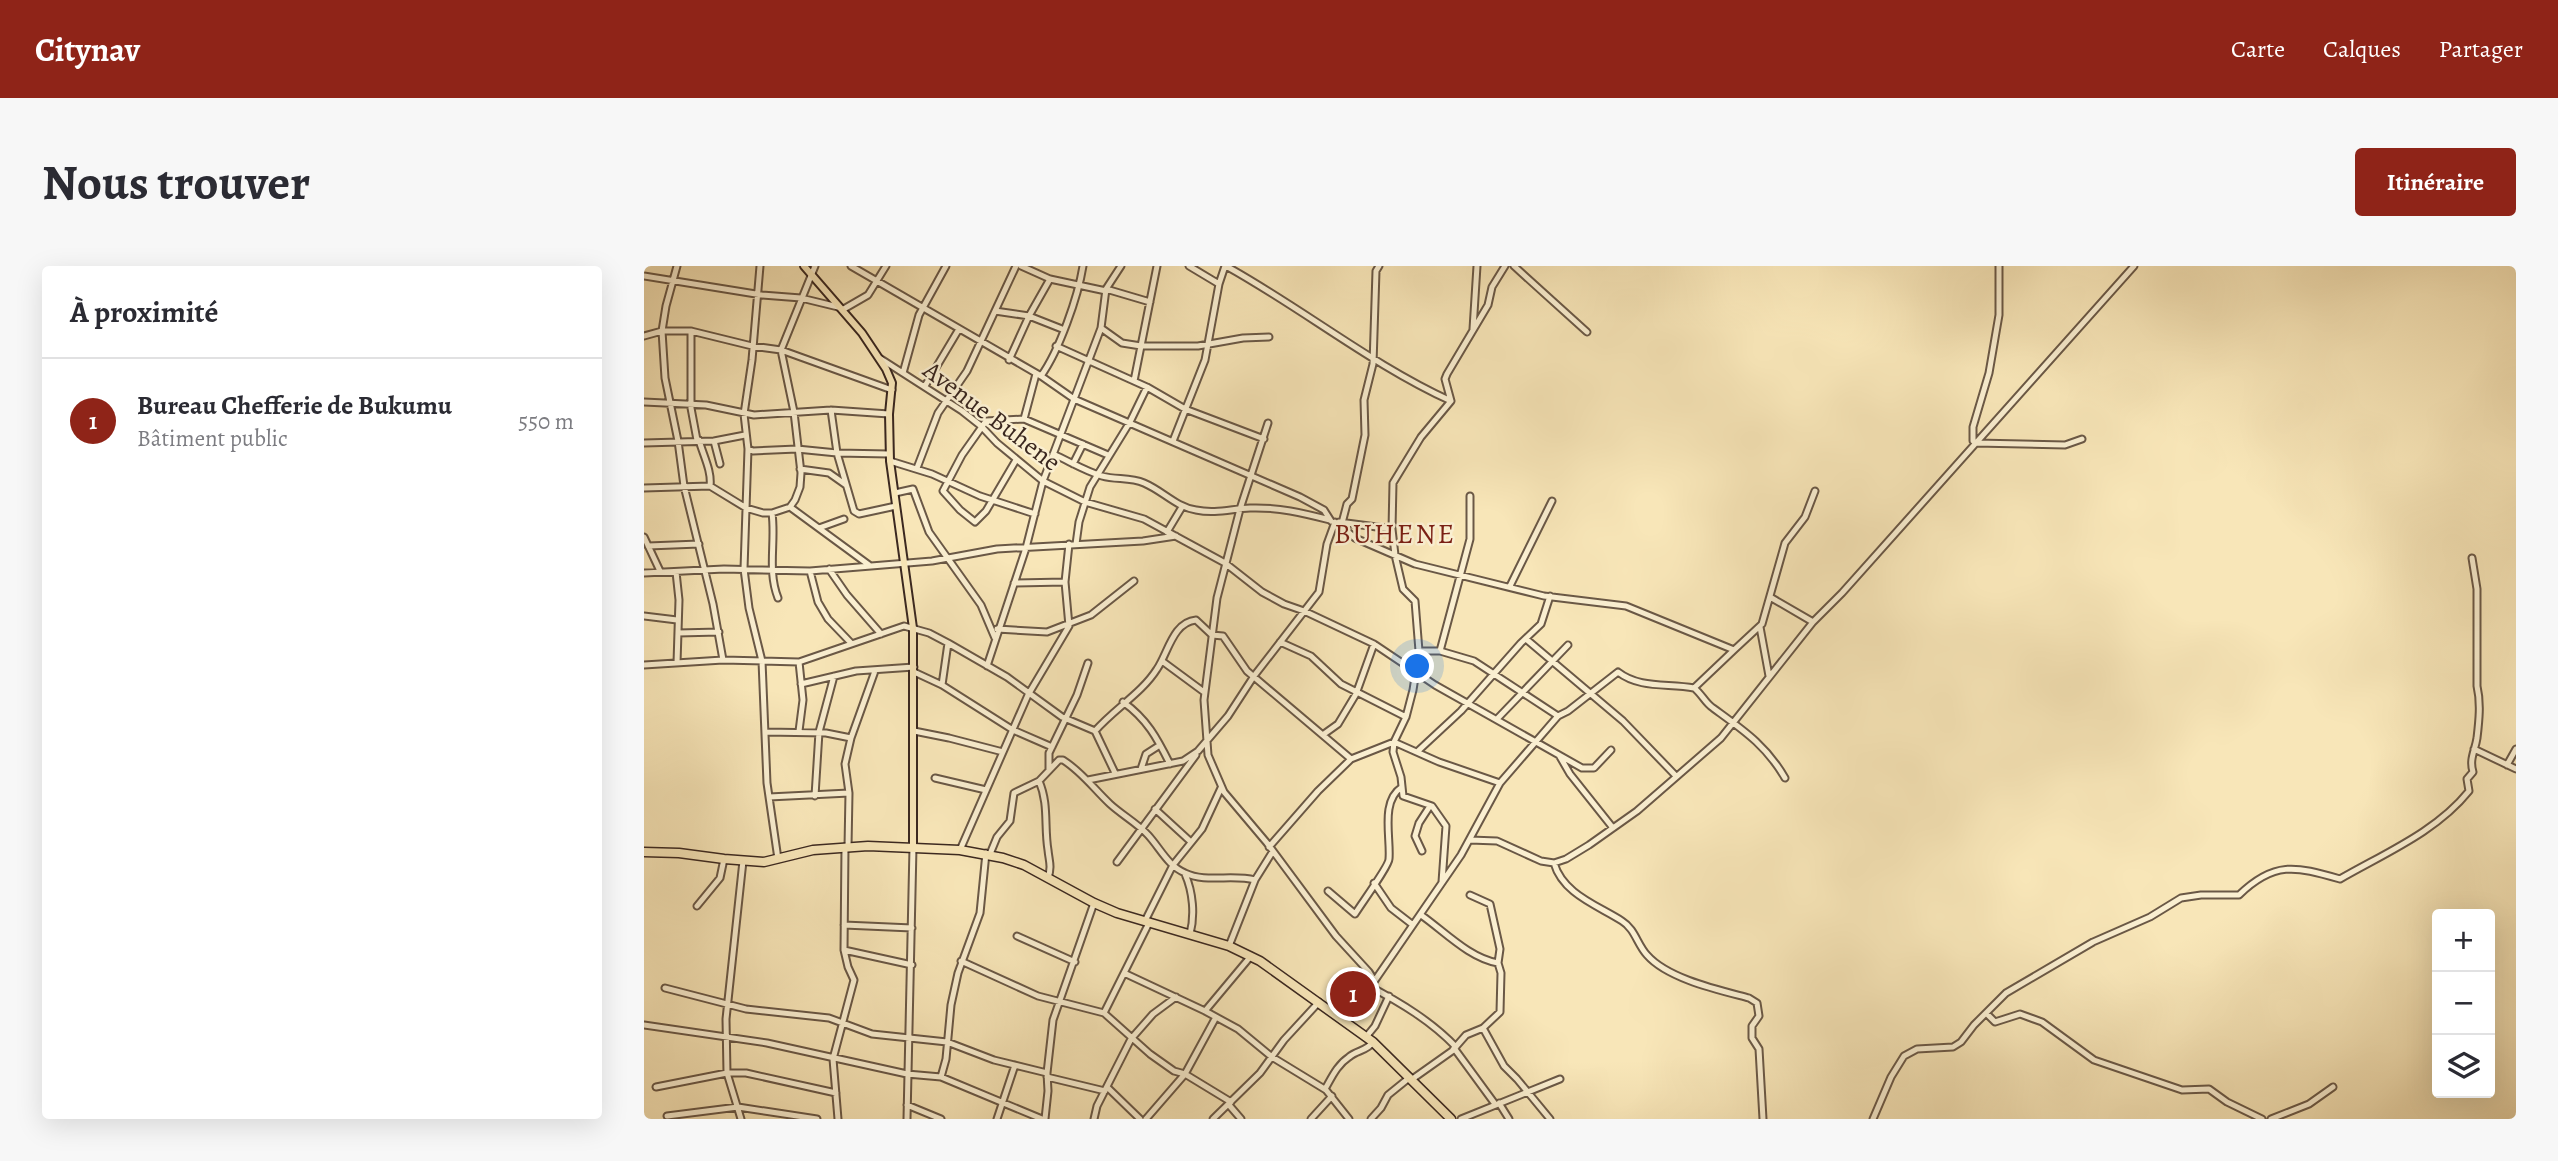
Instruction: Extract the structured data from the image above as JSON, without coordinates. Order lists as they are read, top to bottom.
{
  "streets": {
    "street": ["Avenue Buhene"]
  },
  "districts": ["BUHENE"],
  "page": {
    "header": "Citynav",
    "nav": ["Carte", "Calques", "Partager"],
    "buttons": "Itinéraire",
    "title": "Nous trouver",
    "heading": "À proximité",
    "list": [
      {
        "mark": "1",
        "name": "Bureau Chefferie de Bukumu",
        "note": "Bâtiment public",
        "value": "550 m"
      }
    ],
    "map_buttons": ["+", "−"],
    "pins": "1"
  }
}
